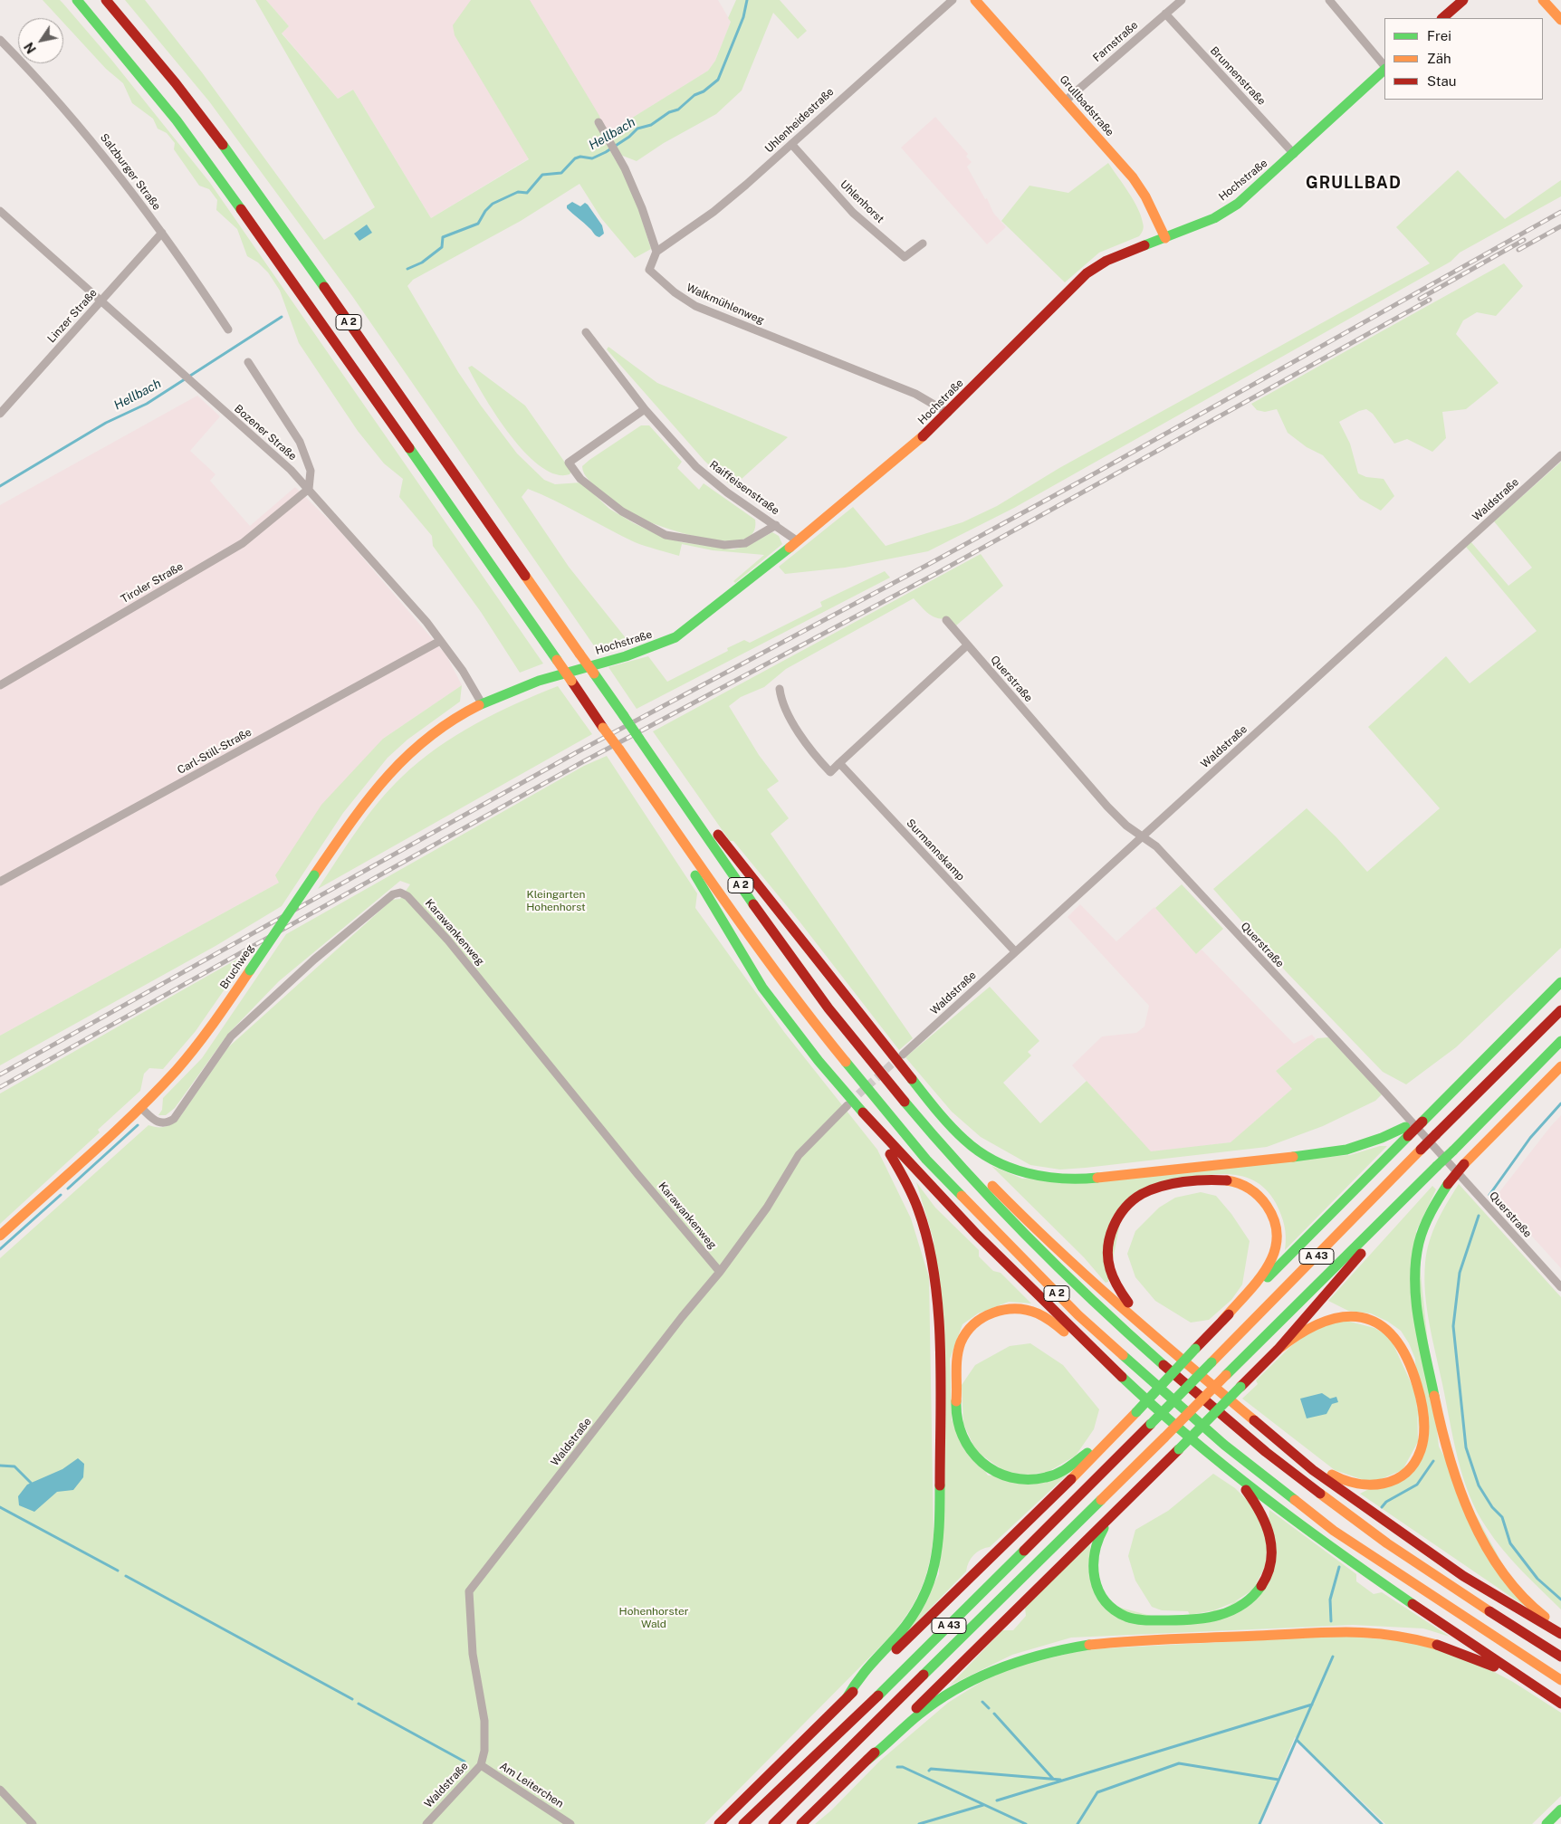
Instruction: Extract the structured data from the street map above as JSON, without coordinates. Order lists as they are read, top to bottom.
{
  "streets": {
    "main road": [
      "Grullbadstraße",
      "Hochstraße",
      "A 2",
      "Bruchweg",
      "A 43"
    ],
    "street": [
      "Farnstraße",
      "Brunnenstraße",
      "Uhlenheidestraße",
      "Salzburger Straße",
      "Uhlenhorst",
      "Walkmühlenweg",
      "Linzer Straße",
      "Bozener Straße",
      "Raiffeisenstraße",
      "Waldstraße",
      "Tiroler Straße",
      "Querstraße",
      "Carl-Still-Straße",
      "Surmannskamp",
      "Karawankenweg",
      "Am Leiterchen"
    ]
  },
  "crossings": [
    ["Farnstraße", "Brunnenstraße"],
    ["Farnstraße", "Grullbadstraße"],
    ["Brunnenstraße", "Hochstraße"],
    ["Grullbadstraße", "Hochstraße"],
    ["Uhlenheidestraße", "Uhlenhorst"],
    ["Uhlenheidestraße", "Walkmühlenweg"],
    ["Salzburger Straße", "Linzer Straße"],
    ["Hochstraße", "Walkmühlenweg"],
    ["Hochstraße", "Bozener Straße"],
    ["Hochstraße", "Raiffeisenstraße"],
    ["Hochstraße", "Bruchweg"],
    ["Linzer Straße", "Bozener Straße"],
    ["Bozener Straße", "Tiroler Straße"],
    ["Bozener Straße", "Carl-Still-Straße"],
    ["Bozener Straße", "Bruchweg"],
    ["Waldstraße", "Querstraße"],
    ["Waldstraße", "Surmannskamp"],
    ["Waldstraße", "Karawankenweg"],
    ["Waldstraße", "Am Leiterchen"],
    ["Karawankenweg", "Bruchweg"]
  ],
  "districts": ["GRULLBAD"],
  "water": ["Hellbach"],
  "parks": ["Kleingarten Hohenhorst", "Hohenhorster Wald"],
  "legend": ["Frei", "Zäh", "Stau"],
  "north": "bottom left"
}
